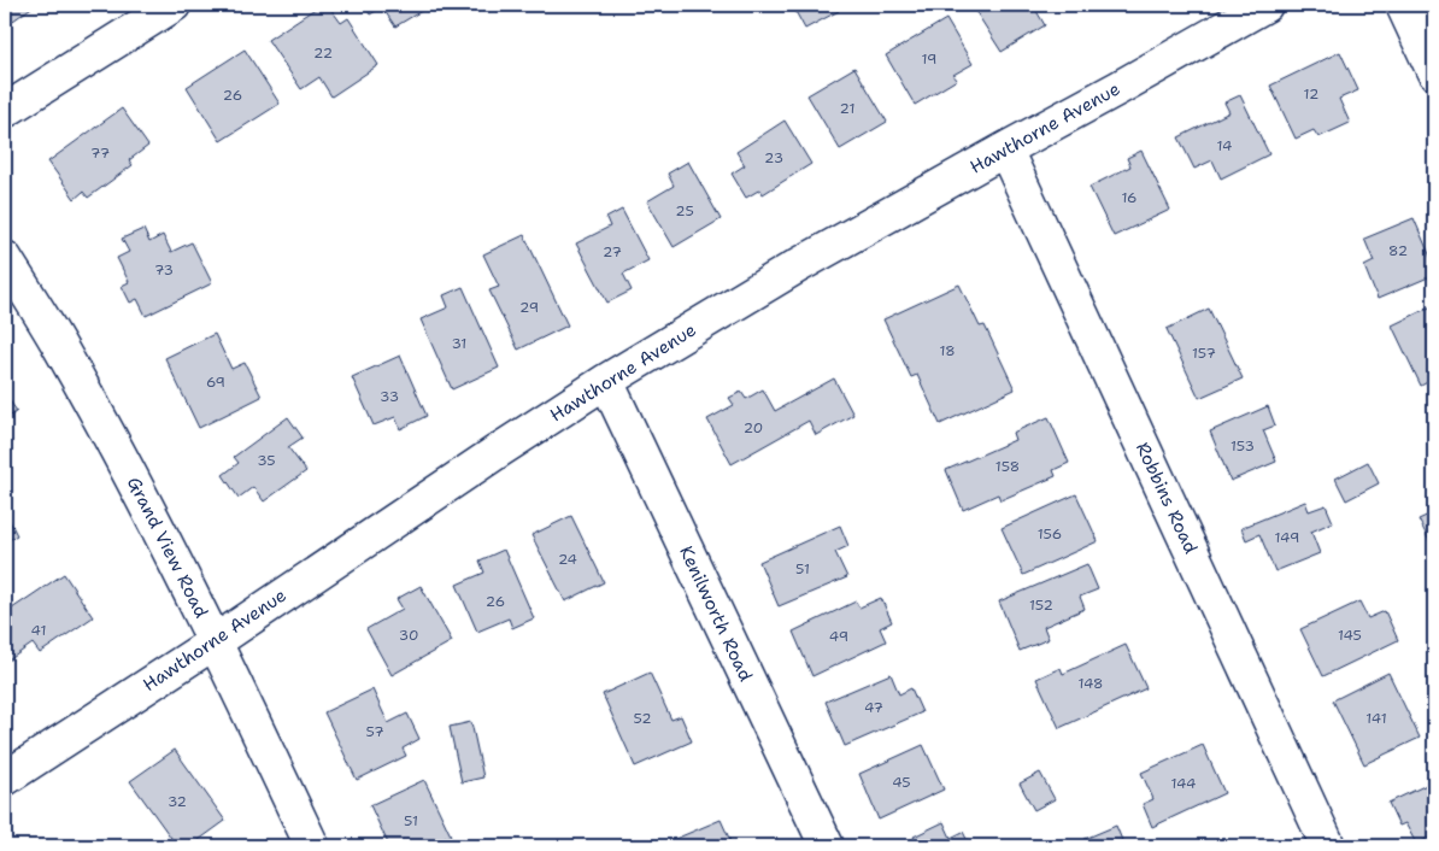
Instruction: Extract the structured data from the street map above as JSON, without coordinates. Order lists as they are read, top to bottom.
{
  "streets": {
    "street": [
      "Hawthorne Avenue",
      "Robbins Road",
      "Grand View Road",
      "Kenilworth Road"
    ]
  },
  "crossings": [
    ["Hawthorne Avenue", "Robbins Road"],
    ["Hawthorne Avenue", "Grand View Road"],
    ["Hawthorne Avenue", "Kenilworth Road"]
  ],
  "house_numbers": [
    "22",
    "19",
    "12",
    "26",
    "21",
    "14",
    "77",
    "23",
    "16",
    "25",
    "82",
    "27",
    "73",
    "29",
    "31",
    "18",
    "157",
    "69",
    "33",
    "20",
    "153",
    "35",
    "158",
    "156",
    "149",
    "24",
    "51",
    "26",
    "152",
    "41",
    "30",
    "145",
    "49",
    "148",
    "47",
    "52",
    "141",
    "57",
    "45",
    "144",
    "32",
    "51"
  ]
}
